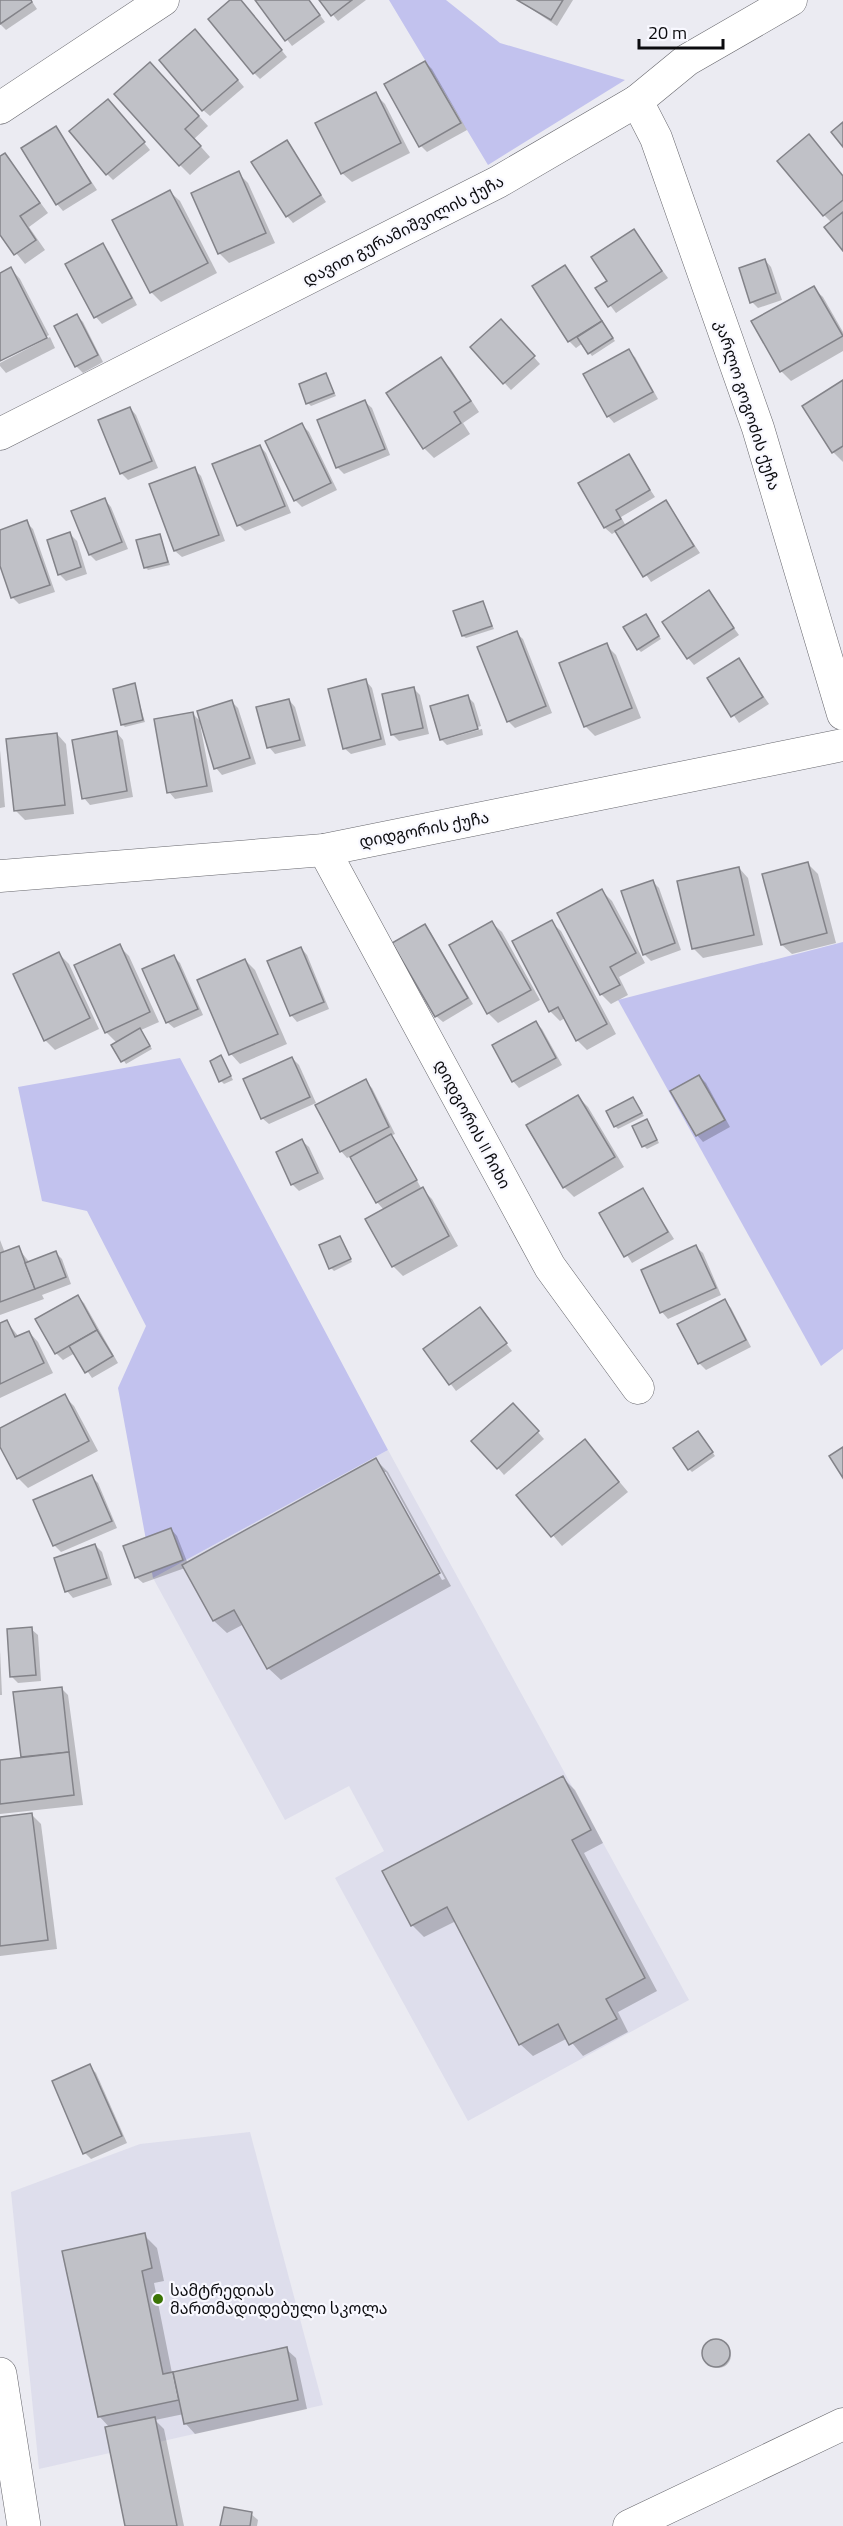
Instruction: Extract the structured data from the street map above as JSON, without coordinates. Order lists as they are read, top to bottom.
{
  "streets": {
    "street": [
      "დავით გურამიშვილის ქუჩა",
      "კარლო გოგოძის ქუჩა",
      "დიდგორის ქუჩა",
      "დიდგორის II ჩიხი"
    ]
  },
  "crossings": [
    ["დავით გურამიშვილის ქუჩა", "კარლო გოგოძის ქუჩა"],
    ["დიდგორის ქუჩა", "დიდგორის II ჩიხი"]
  ],
  "places": ["სამტრედიას მართმადიდებული სკოლა"],
  "scale_bar": "20 m"
}
